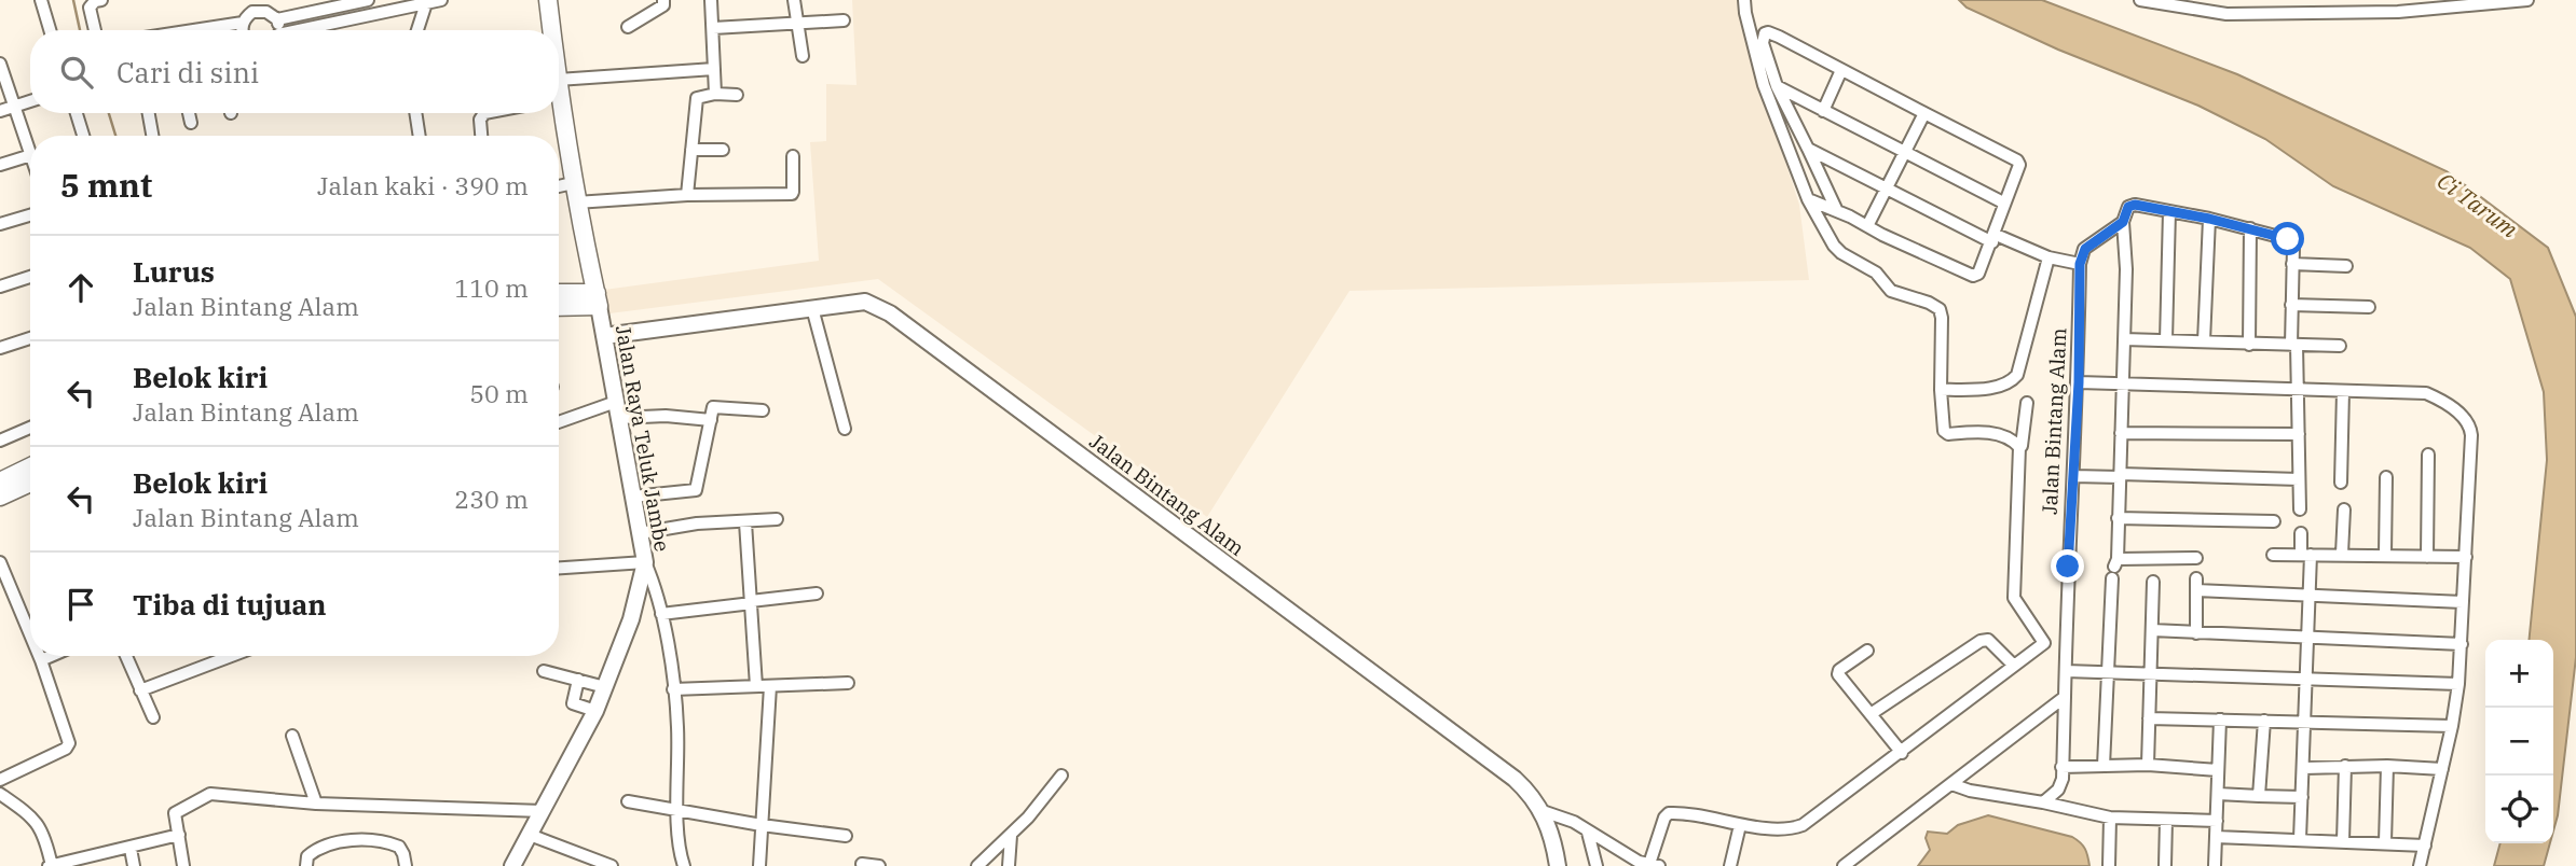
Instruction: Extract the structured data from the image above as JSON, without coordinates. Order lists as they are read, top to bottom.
{
  "streets": {
    "street": ["Jalan Bintang Alam", "Jalan Raya Teluk Jambe"]
  },
  "crossings": [
    ["Jalan Bintang Alam", "Jalan Raya Teluk Jambe"]
  ],
  "water": ["Ci Tarum"],
  "page": {
    "search": "Cari di sini",
    "heading": ["5 mnt", "Jalan kaki · 390 m"],
    "list": [
      ["Lurus", "Jalan Bintang Alam", "110 m"],
      ["Belok kiri", "Jalan Bintang Alam", "50 m"],
      ["Belok kiri", "Jalan Bintang Alam", "230 m"],
      "Tiba di tujuan"
    ],
    "map_buttons": ["+", "−"]
  }
}
